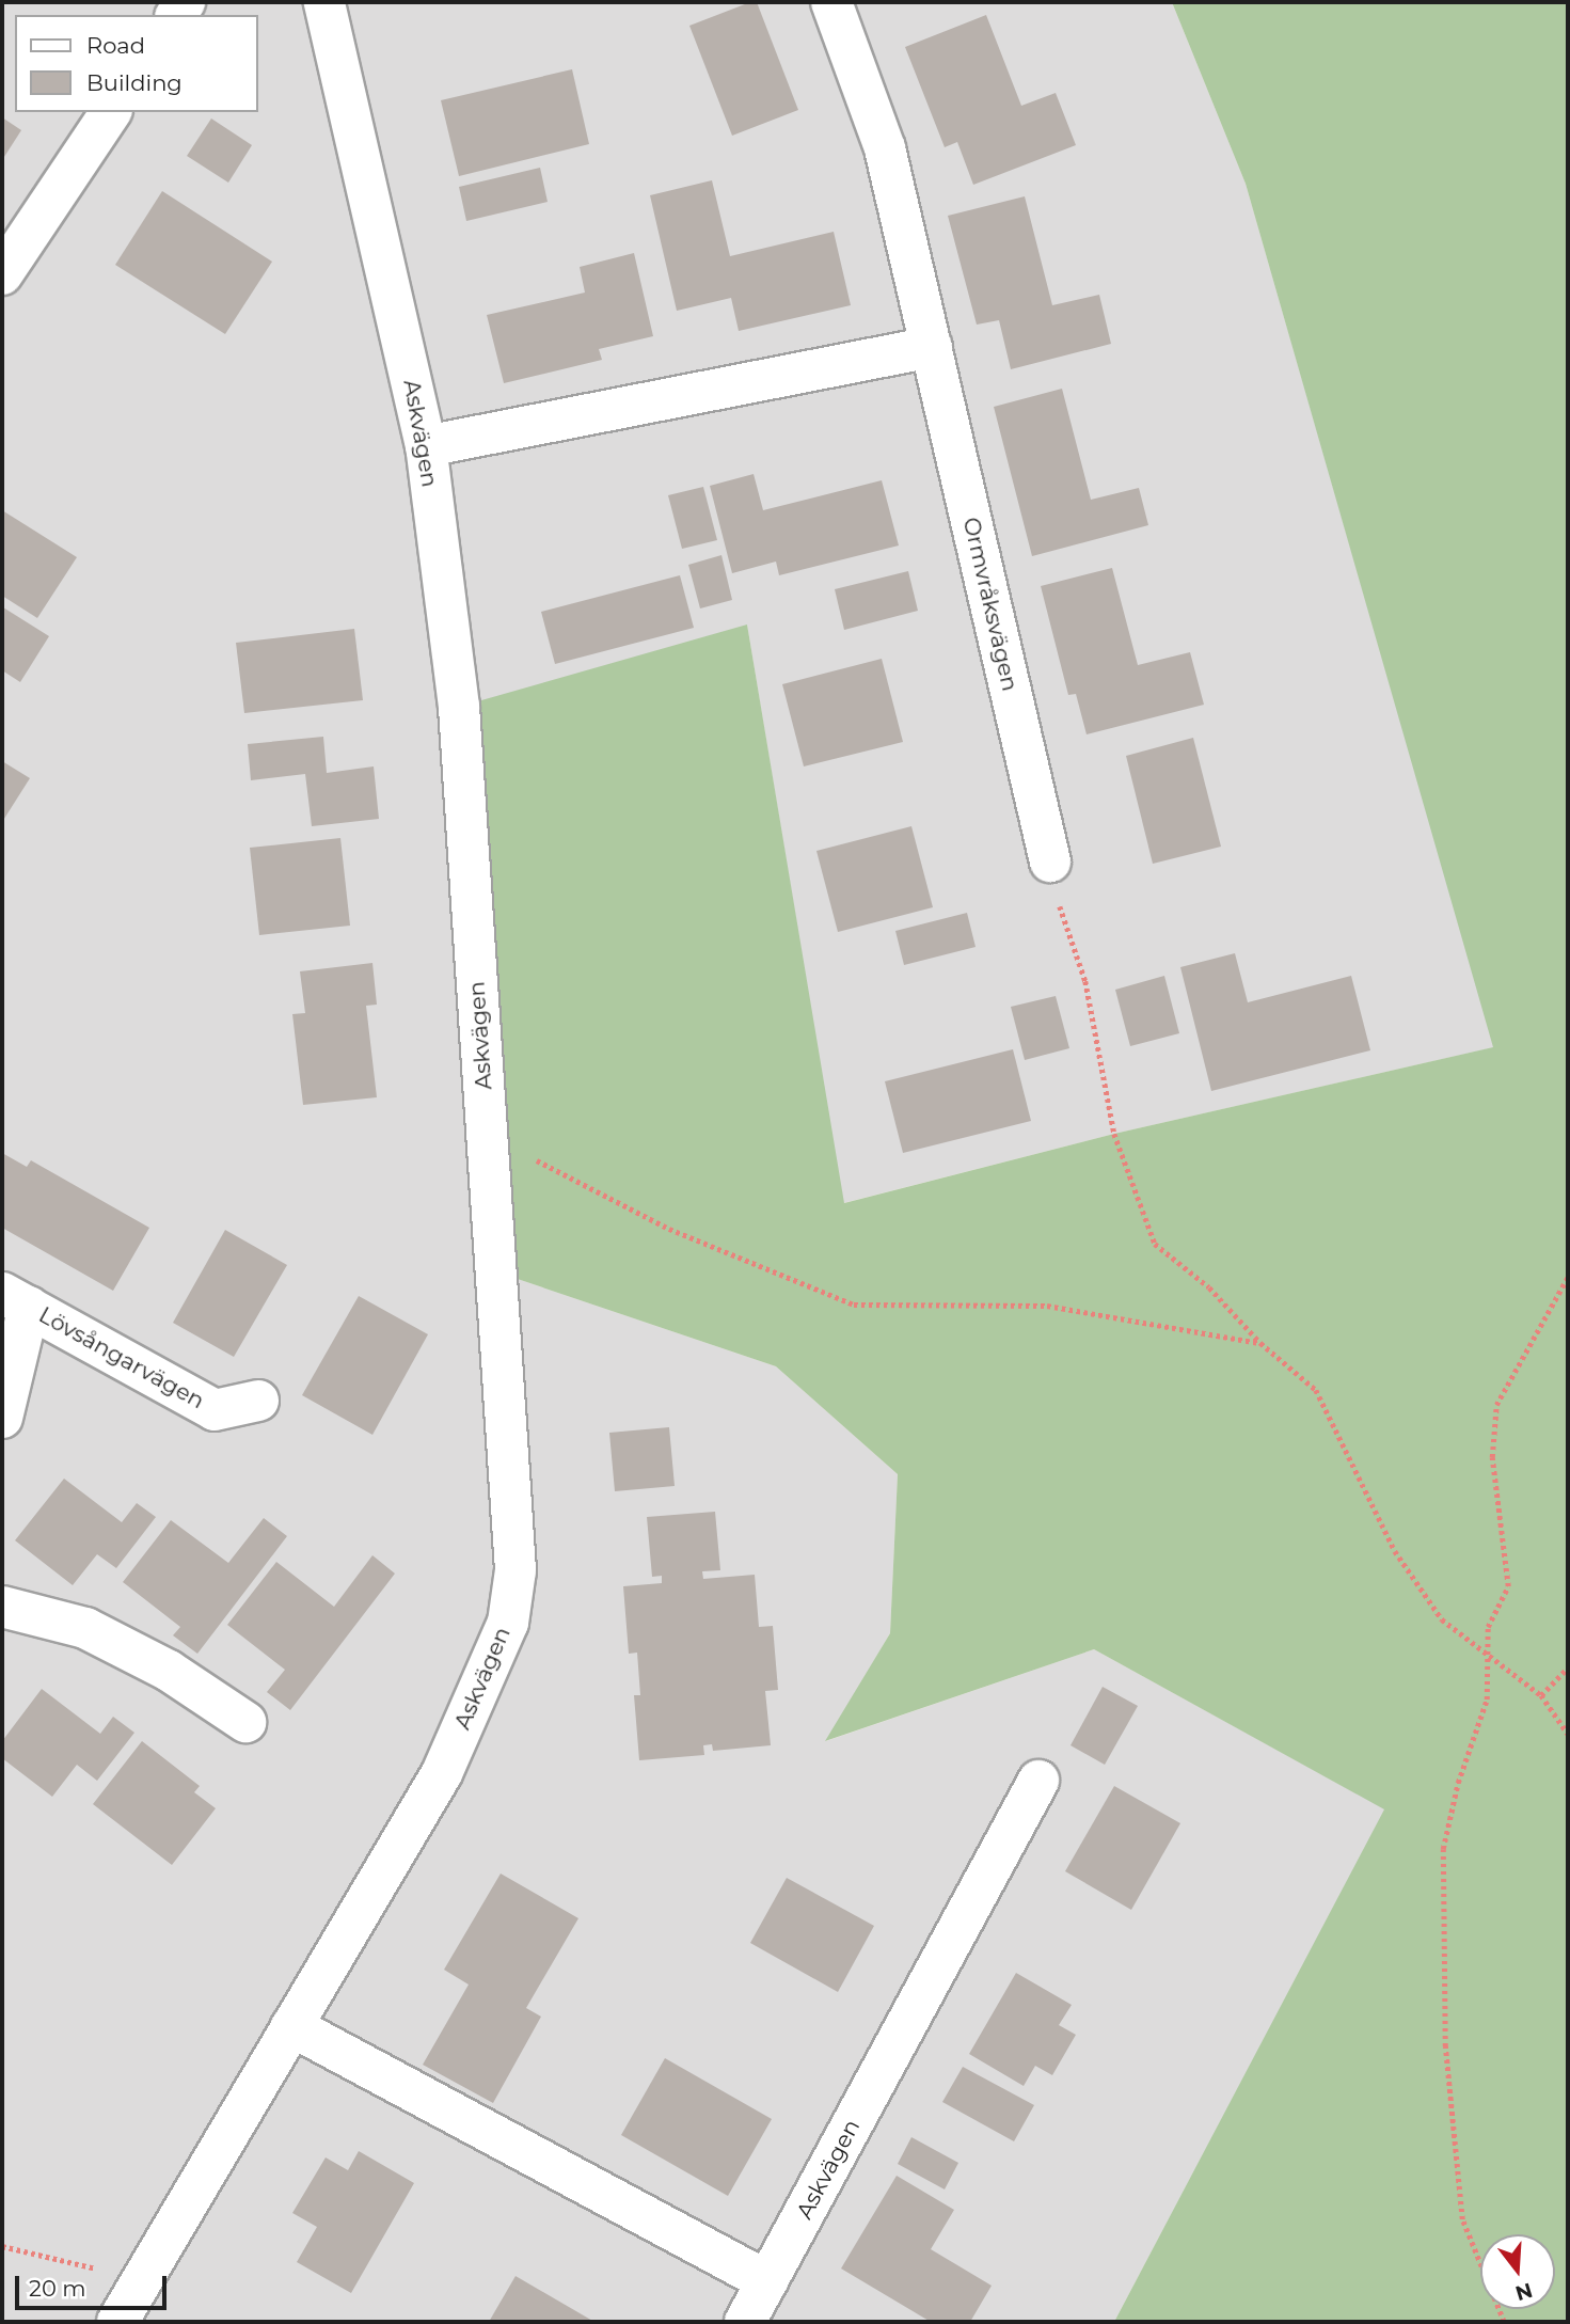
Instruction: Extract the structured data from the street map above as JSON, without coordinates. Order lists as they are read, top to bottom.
{
  "streets": {
    "street": ["Askvägen", "Ormvråksvägen", "Lövsångarvägen"]
  },
  "legend": ["Road", "Building"],
  "scale_bar": "20 m",
  "north": "bottom"
}
